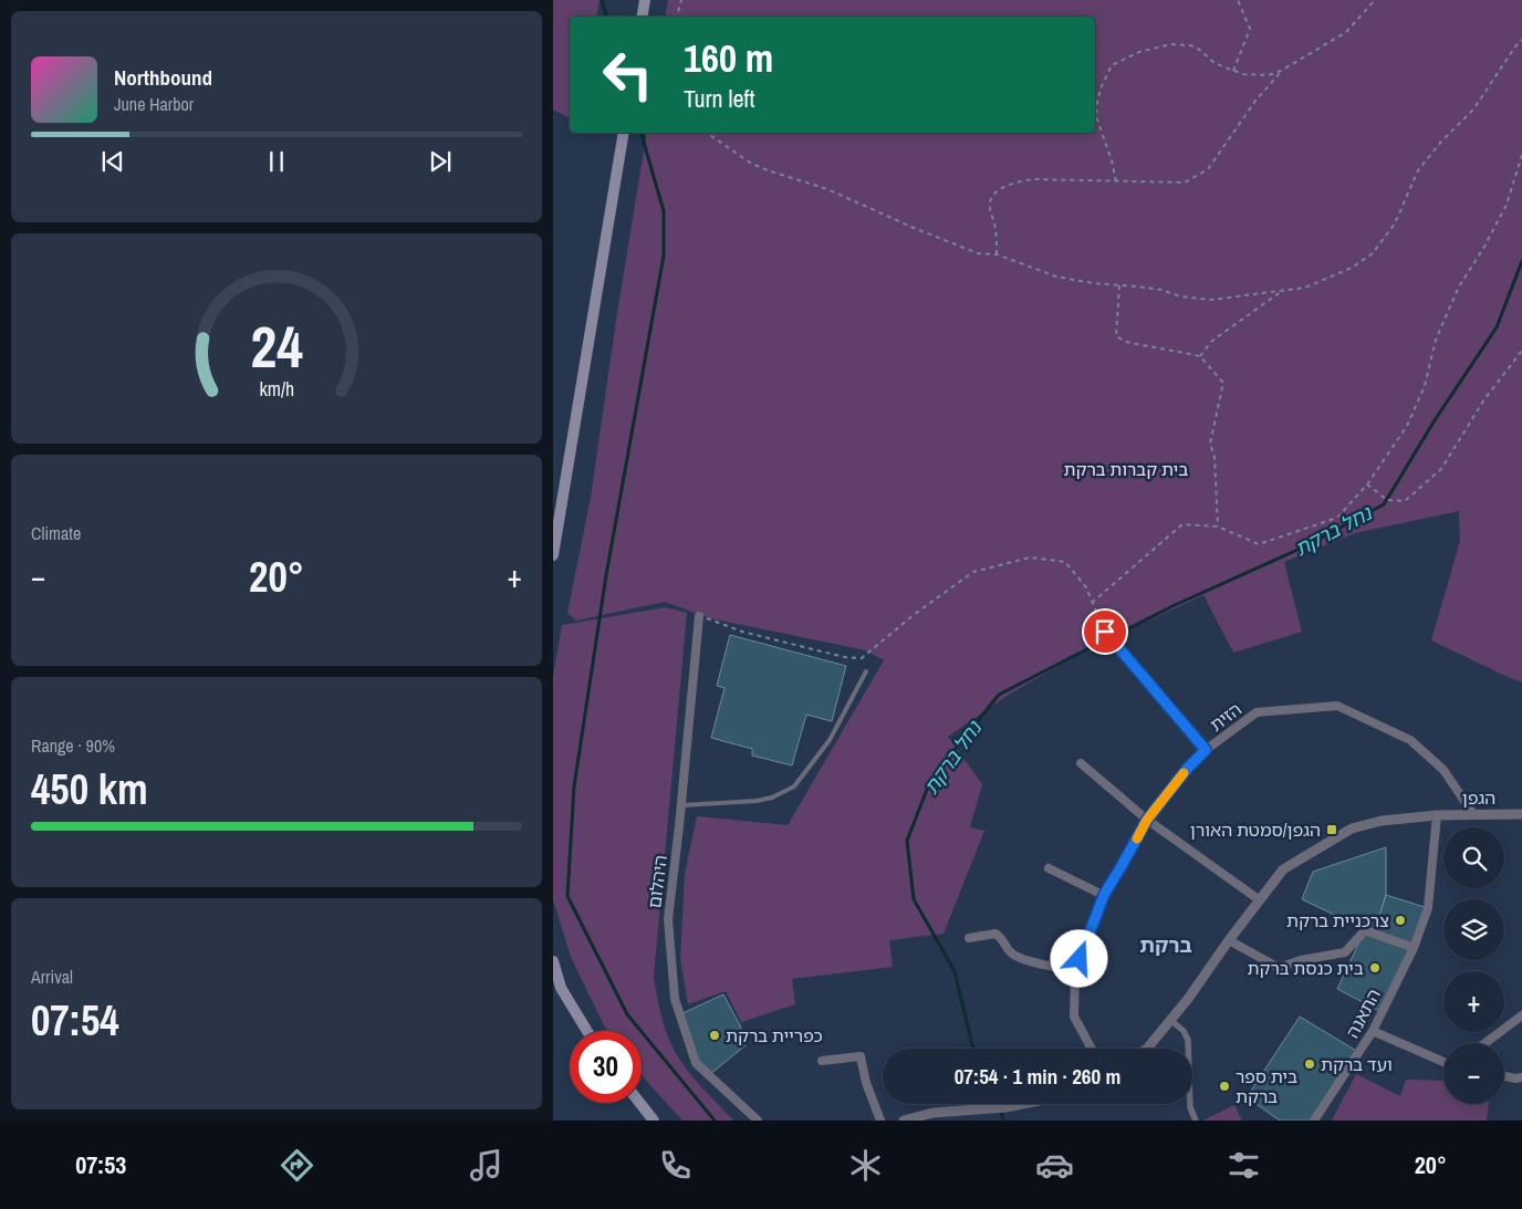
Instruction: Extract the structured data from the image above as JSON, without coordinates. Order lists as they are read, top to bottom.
{
  "streets": {
    "street": [
      "הזית",
      "הגפן",
      "היהלום",
      "התאנה"
    ]
  },
  "crossings": [
    ["הזית", "הגפן"],
    ["הגפן", "התאנה"]
  ],
  "districts": ["ברקת"],
  "water": ["נחל ברקת"],
  "parks": ["בית קברות ברקת"],
  "places": {
    "transit": ["הגפן/סמטת האורן"],
    "other": [
      "צרכניית ברקת",
      "בית כנסת ברקת",
      "כפריית ברקת",
      "ועד ברקת",
      "בית ספר ברקת"
    ]
  },
  "page": {
    "turn": ["160 m", "Turn left"],
    "song": ["Northbound", "June Harbor"],
    "tile": [
      "Climate",
      ["Range · 90%", "450 km"],
      ["Arrival", "07:54"]
    ],
    "heat": ["−", "20°", "+"],
    "map_buttons": ["+", "−"],
    "limit": "30",
    "trip": "07:54 · 1 min · 260 m",
    "tabs": ["07:53", "20°"],
    "gauge": ["24", "km/h"]
  }
}
